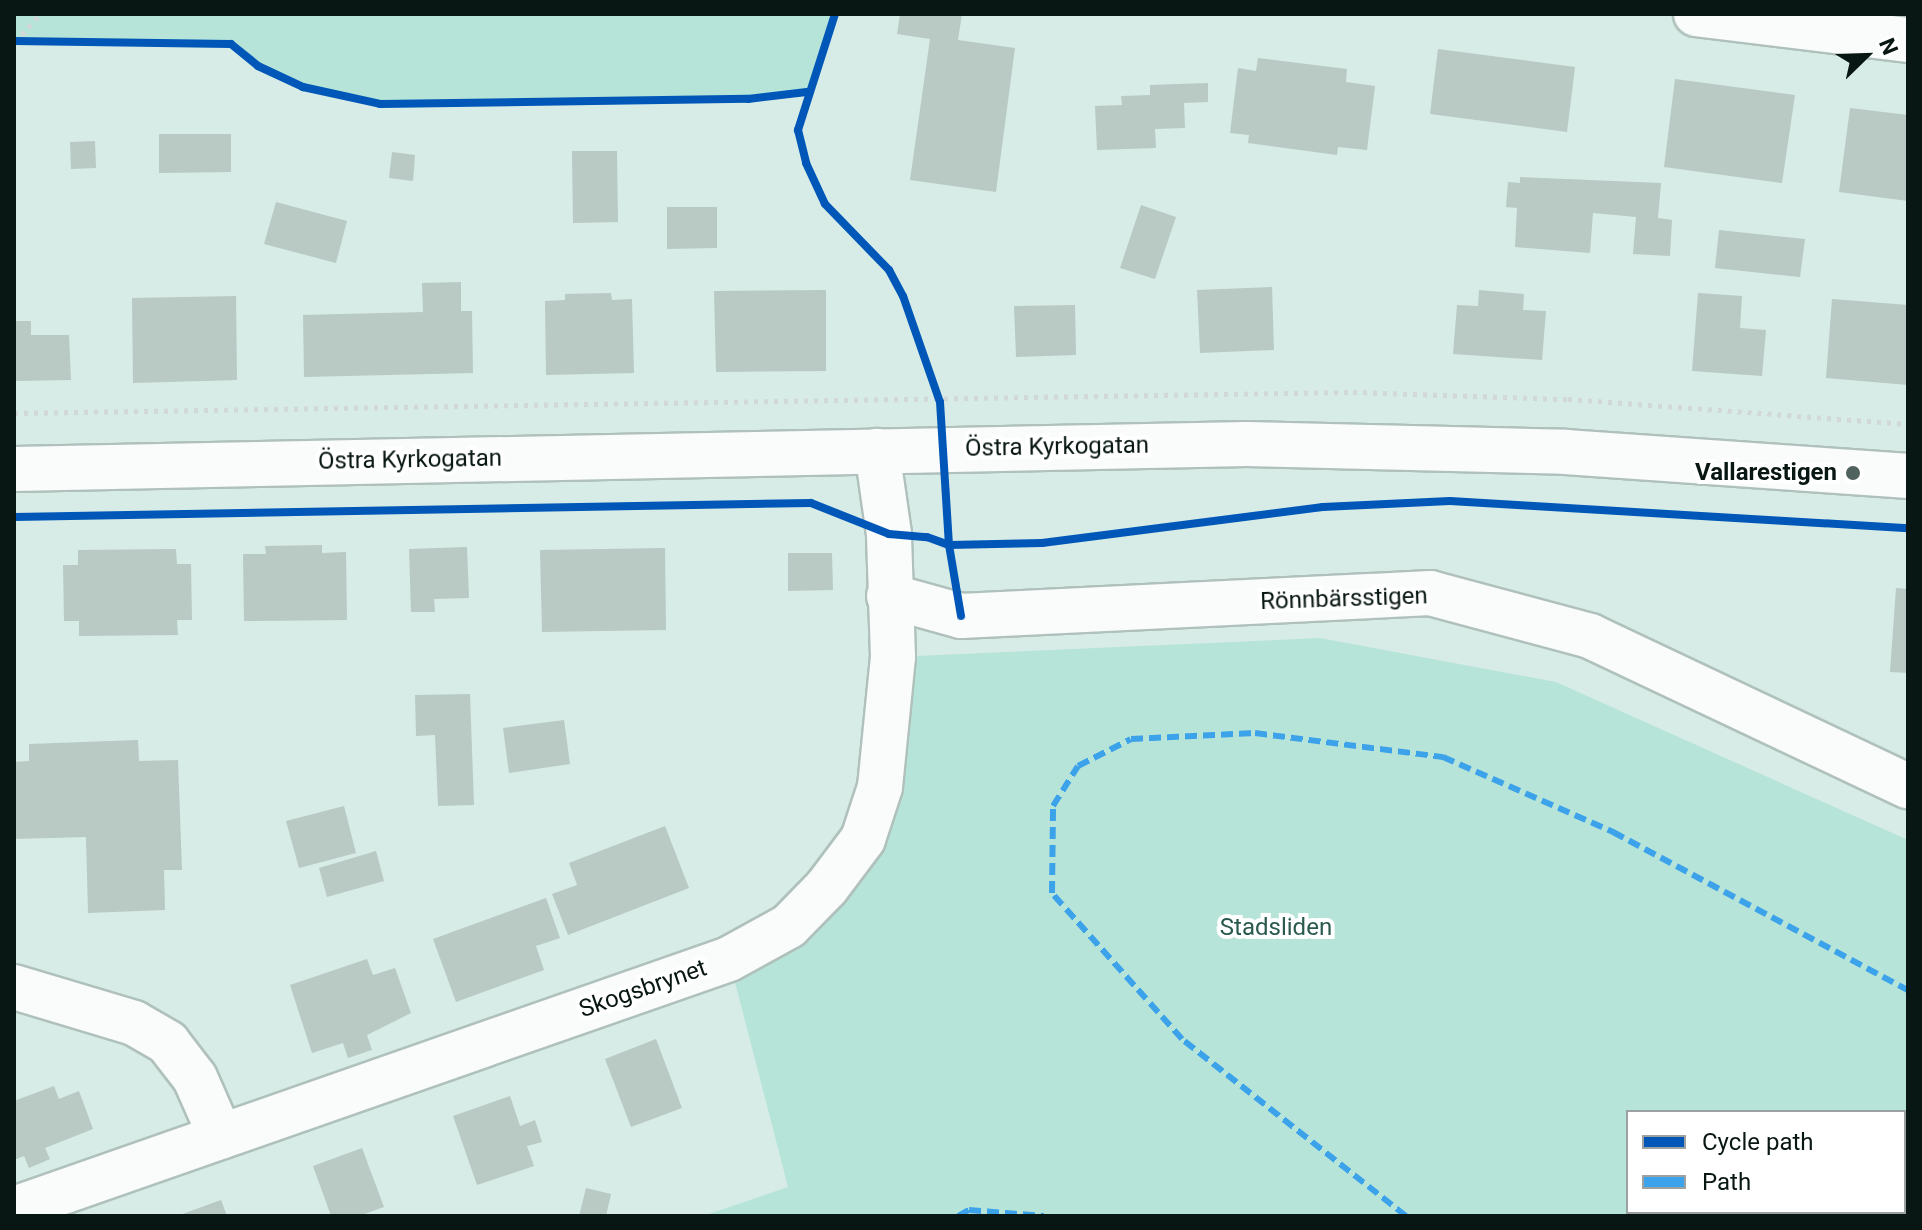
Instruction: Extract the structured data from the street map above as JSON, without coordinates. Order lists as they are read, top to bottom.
{
  "streets": {
    "street": ["Östra Kyrkogatan", "Rönnbärsstigen", "Skogsbrynet"]
  },
  "crossings": [
    ["Östra Kyrkogatan", "Skogsbrynet"],
    ["Rönnbärsstigen", "Skogsbrynet"]
  ],
  "parks": ["Stadsliden"],
  "places": ["Vallarestigen"],
  "legend": ["Cycle path", "Path"],
  "north": "top right"
}
